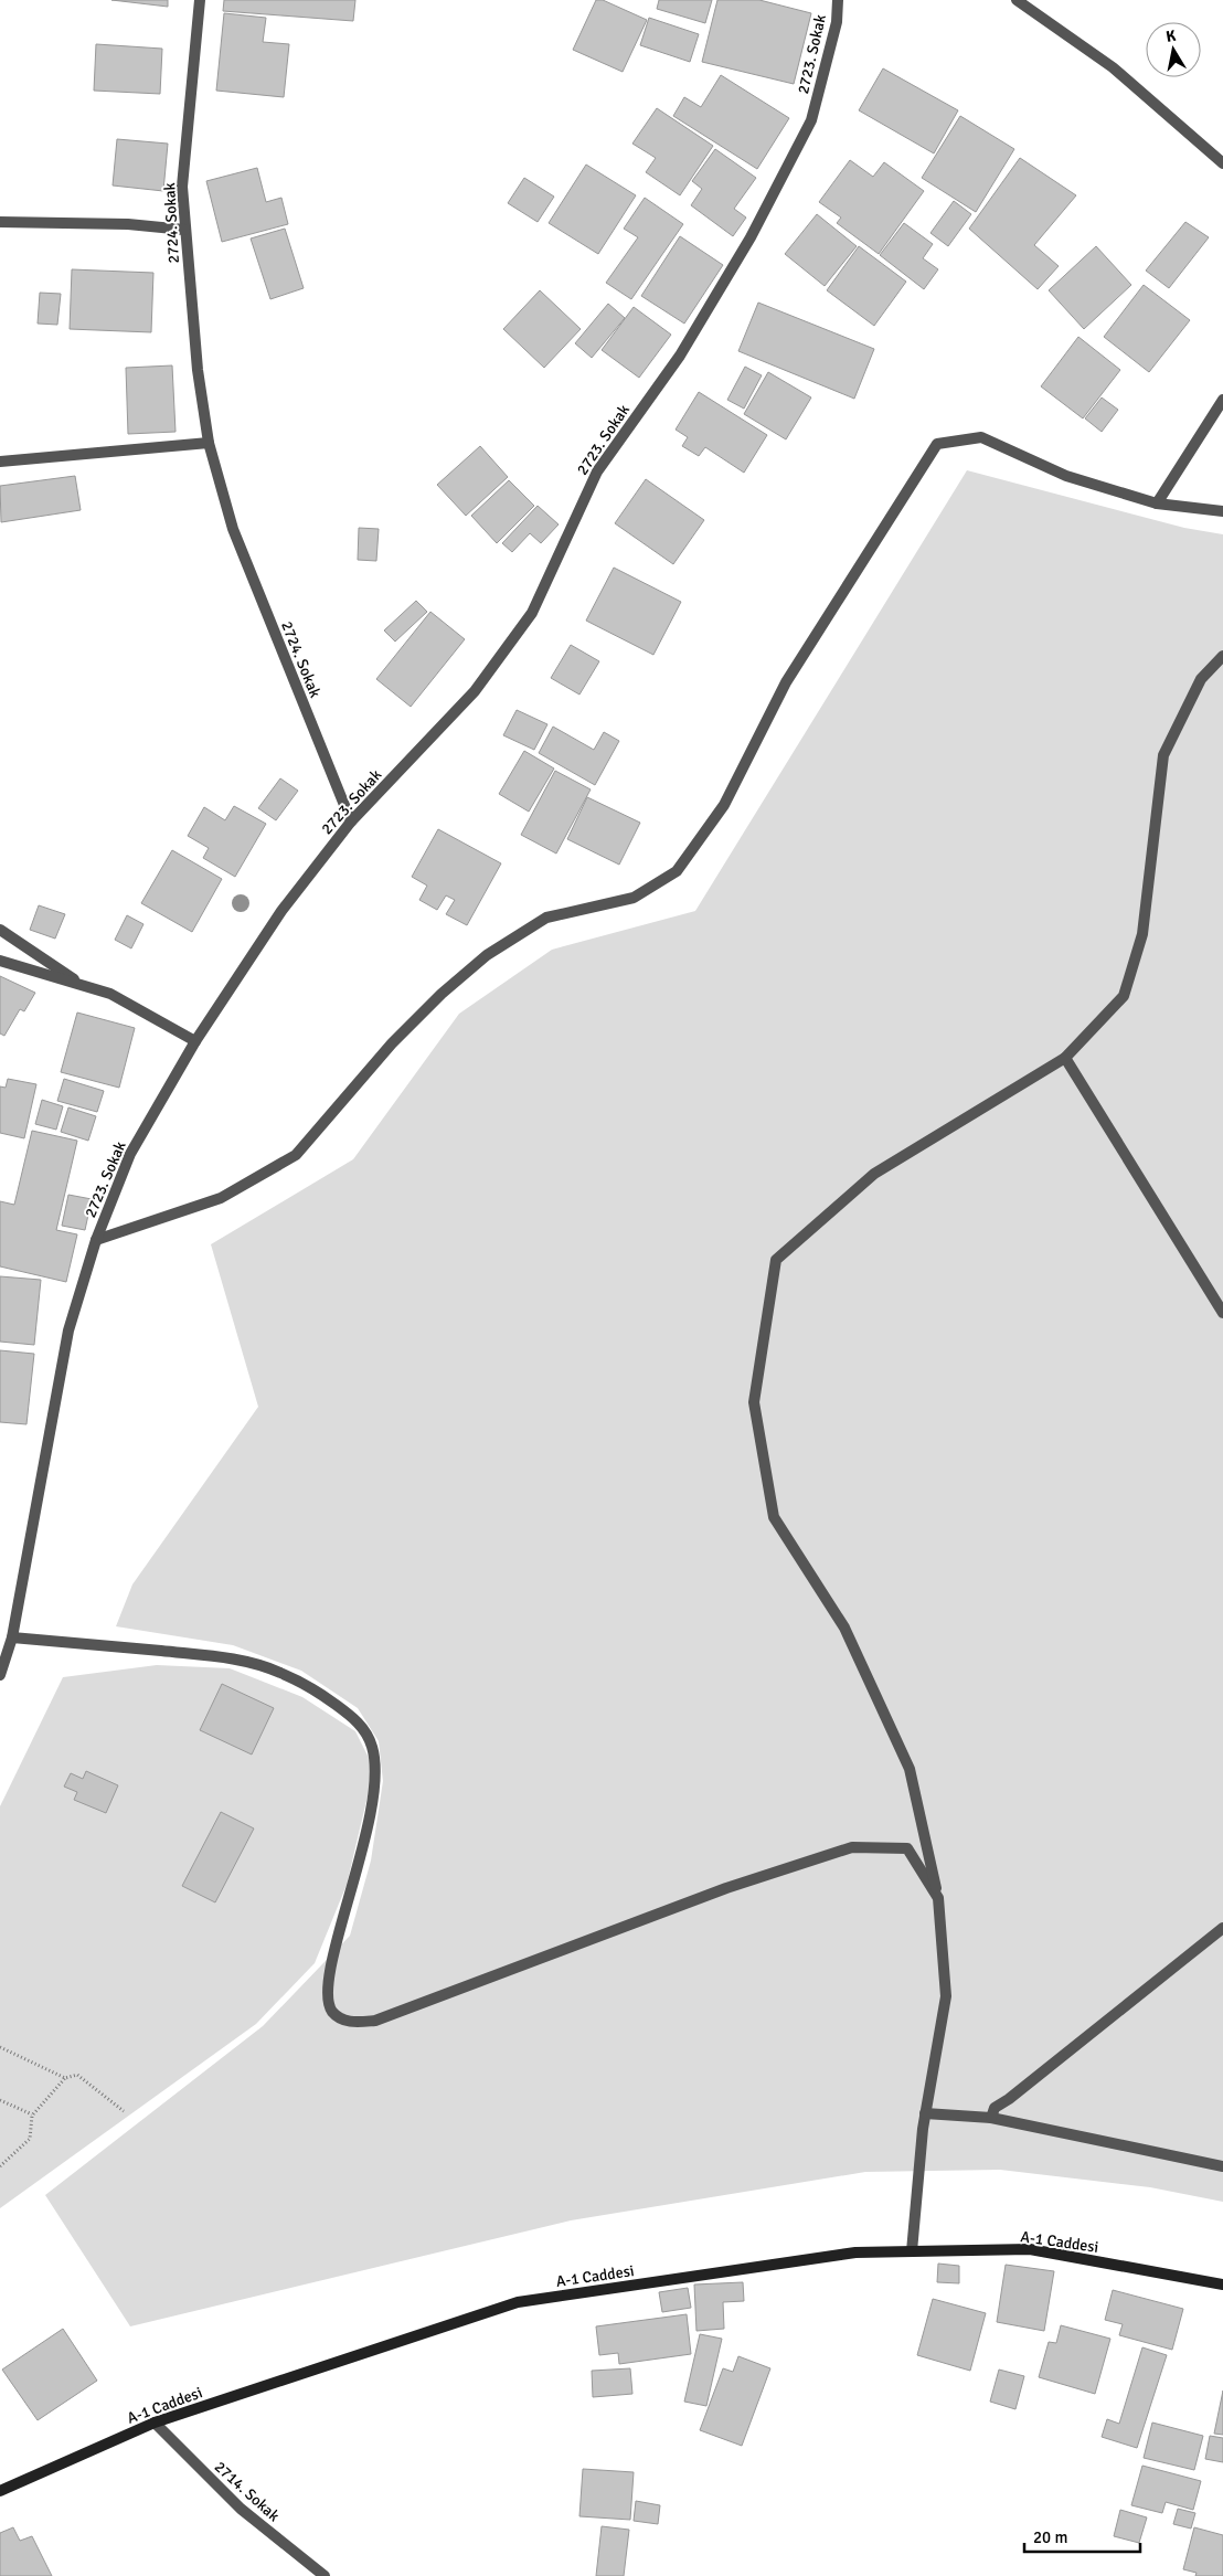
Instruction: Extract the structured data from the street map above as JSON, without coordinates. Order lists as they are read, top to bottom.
{
  "streets": {
    "main road": ["A-1 Caddesi"],
    "street": ["2723. Sokak", "2724. Sokak", "2714. Sokak"]
  },
  "crossings": [
    ["2723. Sokak", "2724. Sokak"],
    ["A-1 Caddesi", "2714. Sokak"]
  ],
  "scale_bar": "20 m",
  "north": "top"
}
